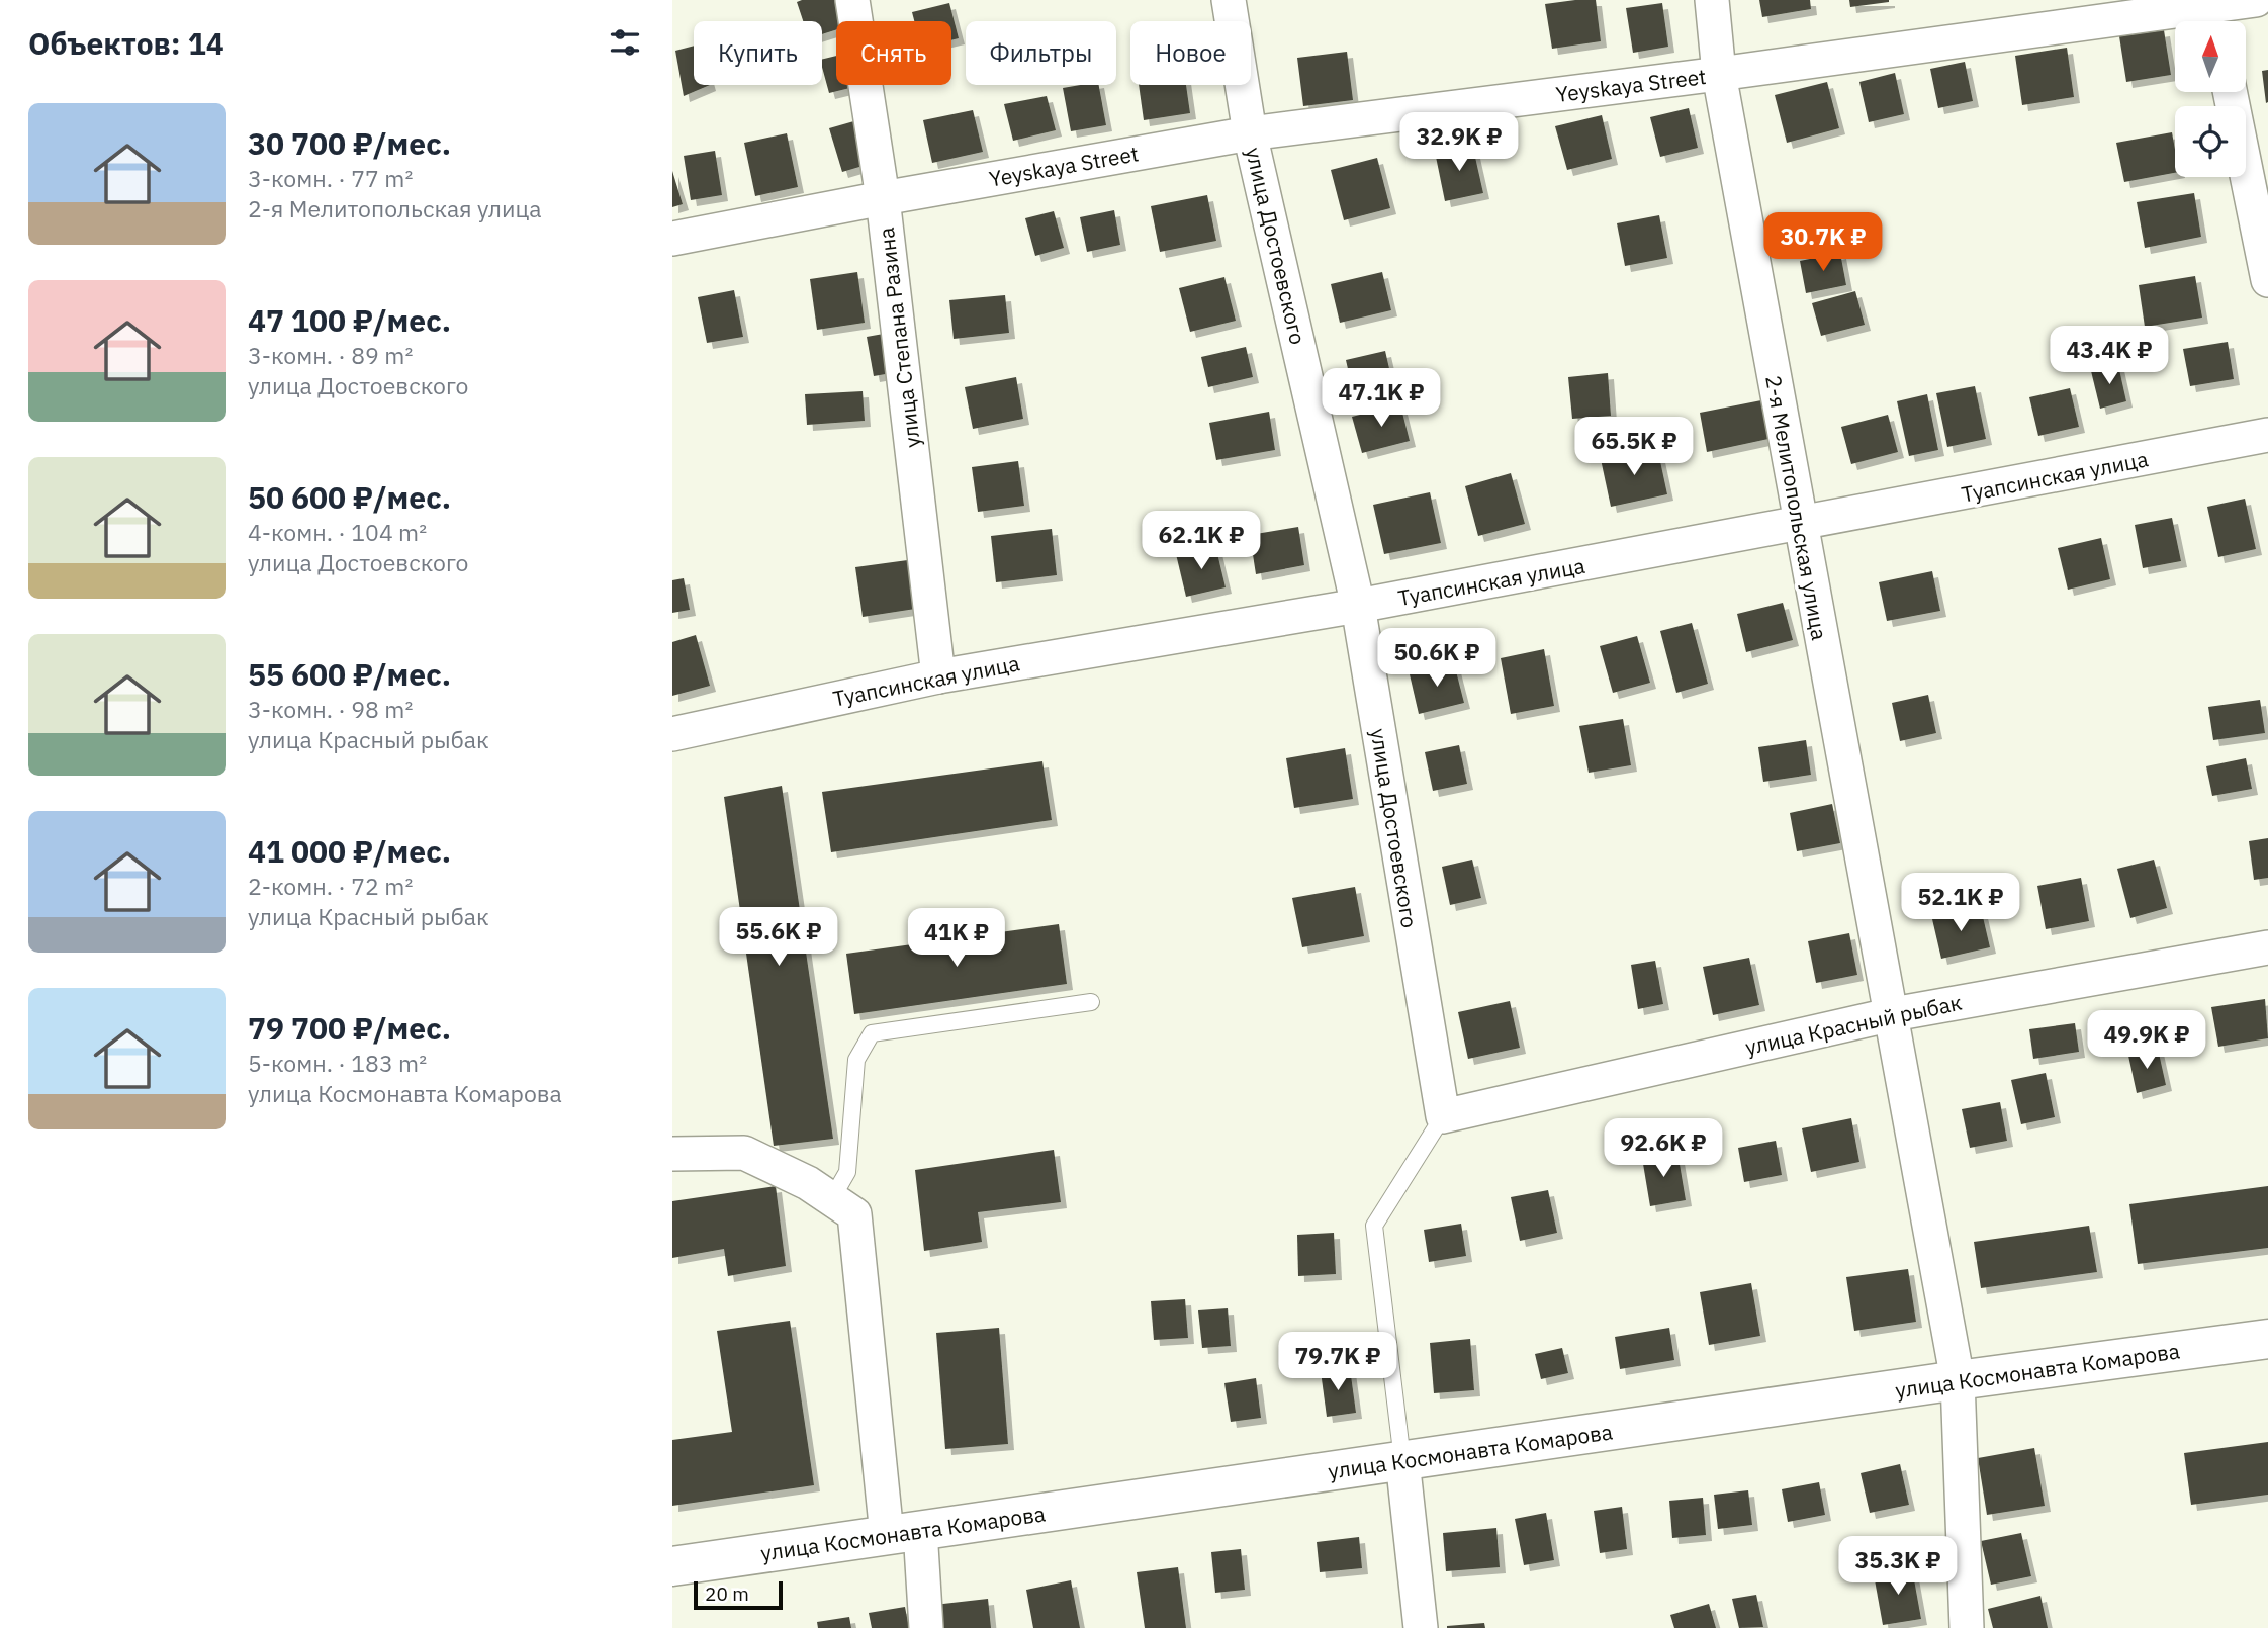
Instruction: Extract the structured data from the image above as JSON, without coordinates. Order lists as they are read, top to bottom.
{
  "streets": {
    "main road": ["улица Космонавта Комарова"],
    "street": [
      "Yeyskaya Street",
      "улица Достоевского",
      "улица Степана Разина",
      "Туапсинская улица",
      "2-я Мелитопольская улица",
      "улица Красный рыбак"
    ]
  },
  "crossings": [
    ["Yeyskaya Street", "улица Достоевского"],
    ["Yeyskaya Street", "улица Степана Разина"],
    ["Yeyskaya Street", "2-я Мелитопольская улица"],
    ["улица Достоевского", "Туапсинская улица"],
    ["улица Достоевского", "улица Красный рыбак"],
    ["улица Степана Разина", "Туапсинская улица"],
    ["Туапсинская улица", "2-я Мелитопольская улица"],
    ["2-я Мелитопольская улица", "улица Красный рыбак"],
    ["2-я Мелитопольская улица", "улица Космонавта Комарова"]
  ],
  "scale_bar": "20 m",
  "north": "top",
  "page": {
    "heading": "Объектов: 14",
    "chip": [
      "Купить",
      "Снять",
      "Фильтры",
      "Новое"
    ],
    "list": [
      {
        "name": "30 700 ₽/мес.",
        "note": "3-комн. · 77 m² · 2-я Мелитопольская улица"
      },
      {
        "name": "47 100 ₽/мес.",
        "note": "3-комн. · 89 m² · улица Достоевского"
      },
      {
        "name": "50 600 ₽/мес.",
        "note": "4-комн. · 104 m² · улица Достоевского"
      },
      {
        "name": "55 600 ₽/мес.",
        "note": "3-комн. · 98 m² · улица Красный рыбак"
      },
      {
        "name": "41 000 ₽/мес.",
        "note": "2-комн. · 72 m² · улица Красный рыбак"
      },
      {
        "name": "79 700 ₽/мес.",
        "note": "5-комн. · 183 m² · улица Космонавта Комарова"
      }
    ],
    "price": [
      "32.9K ₽",
      "30.7K ₽",
      "43.4K ₽",
      "47.1K ₽",
      "65.5K ₽",
      "62.1K ₽",
      "50.6K ₽",
      "52.1K ₽",
      "55.6K ₽",
      "41K ₽",
      "49.9K ₽",
      "92.6K ₽",
      "79.7K ₽",
      "35.3K ₽"
    ],
    "scale": "20 m"
  }
}
